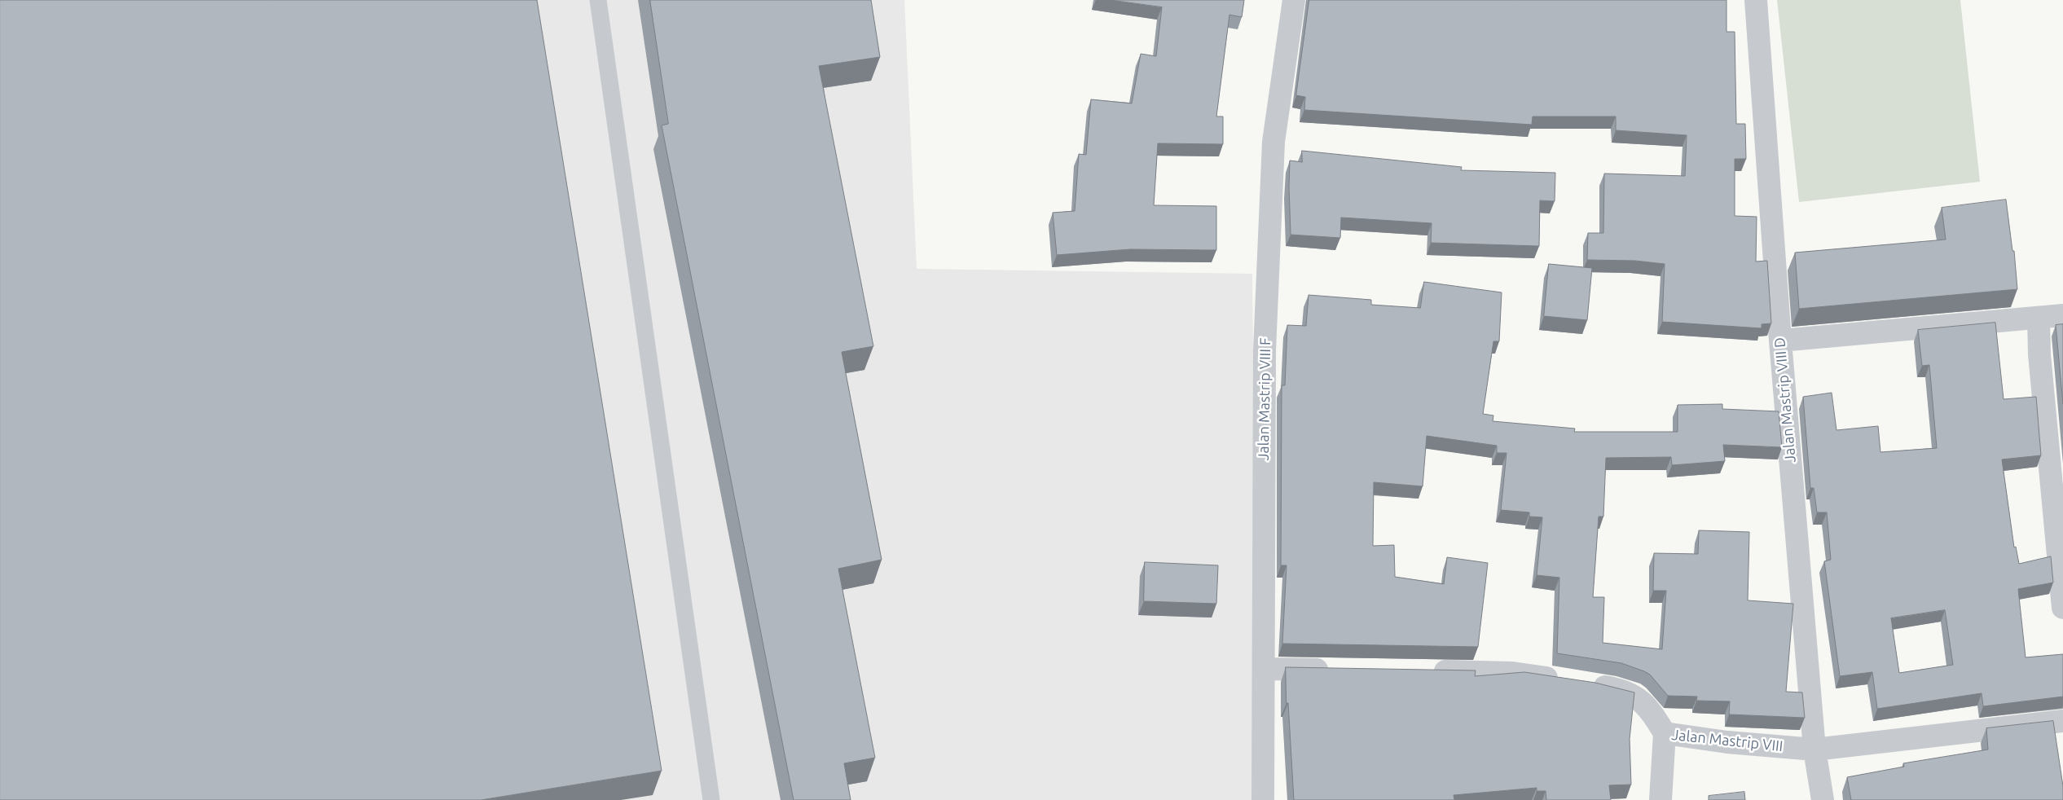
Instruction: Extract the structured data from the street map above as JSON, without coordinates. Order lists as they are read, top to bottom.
{
  "streets": {
    "street": ["Jalan Mastrip VIII F", "Jalan Mastrip VIII D", "Jalan Mastrip VIII"]
  },
  "crossings": [
    ["Jalan Mastrip VIII D", "Jalan Mastrip VIII"]
  ]
}
